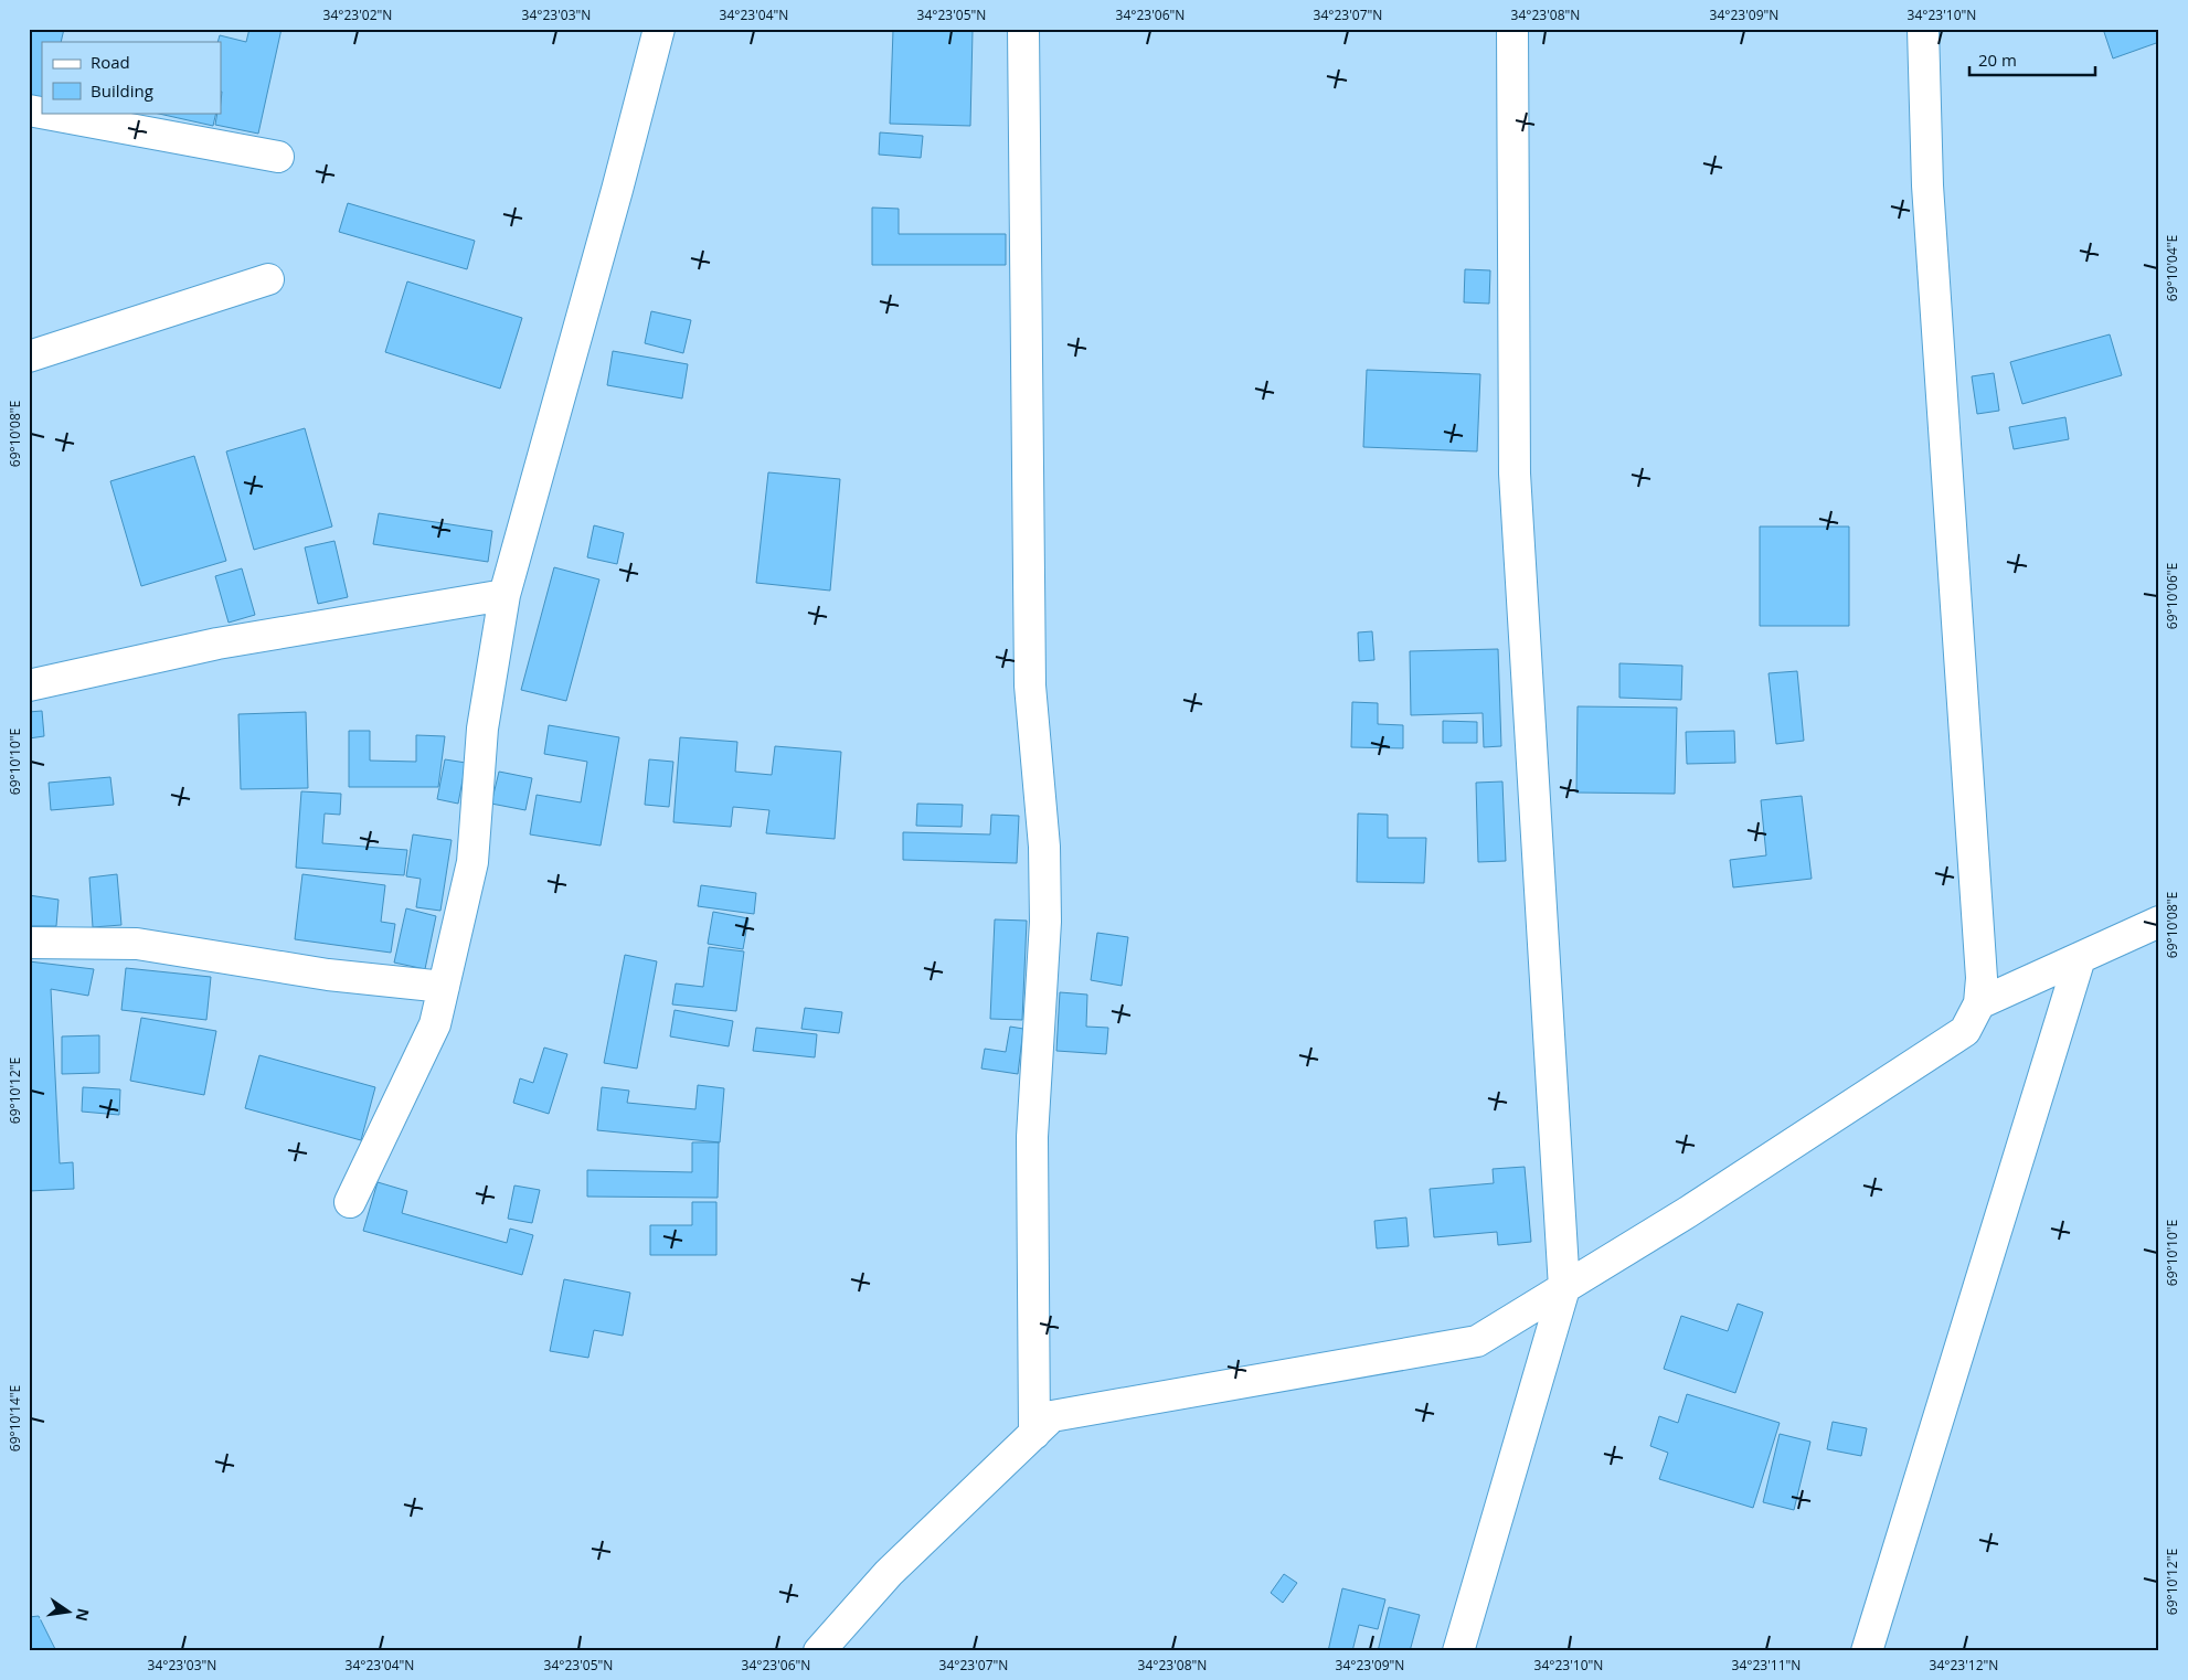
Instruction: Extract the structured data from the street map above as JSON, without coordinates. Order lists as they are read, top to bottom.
{
  "legend": ["Road", "Building"],
  "scale_bar": "20 m",
  "north": "right",
  "coordinates": [
    "34°23'02\"N",
    "34°23'03\"N",
    "34°23'04\"N",
    "34°23'05\"N",
    "34°23'06\"N",
    "34°23'07\"N",
    "34°23'08\"N",
    "34°23'09\"N",
    "34°23'10\"N",
    "69°10'04\"E",
    "69°10'08\"E",
    "69°10'06\"E",
    "69°10'10\"E",
    "69°10'12\"E",
    "69°10'14\"E",
    "34°23'11\"N",
    "34°23'12\"N"
  ]
}
